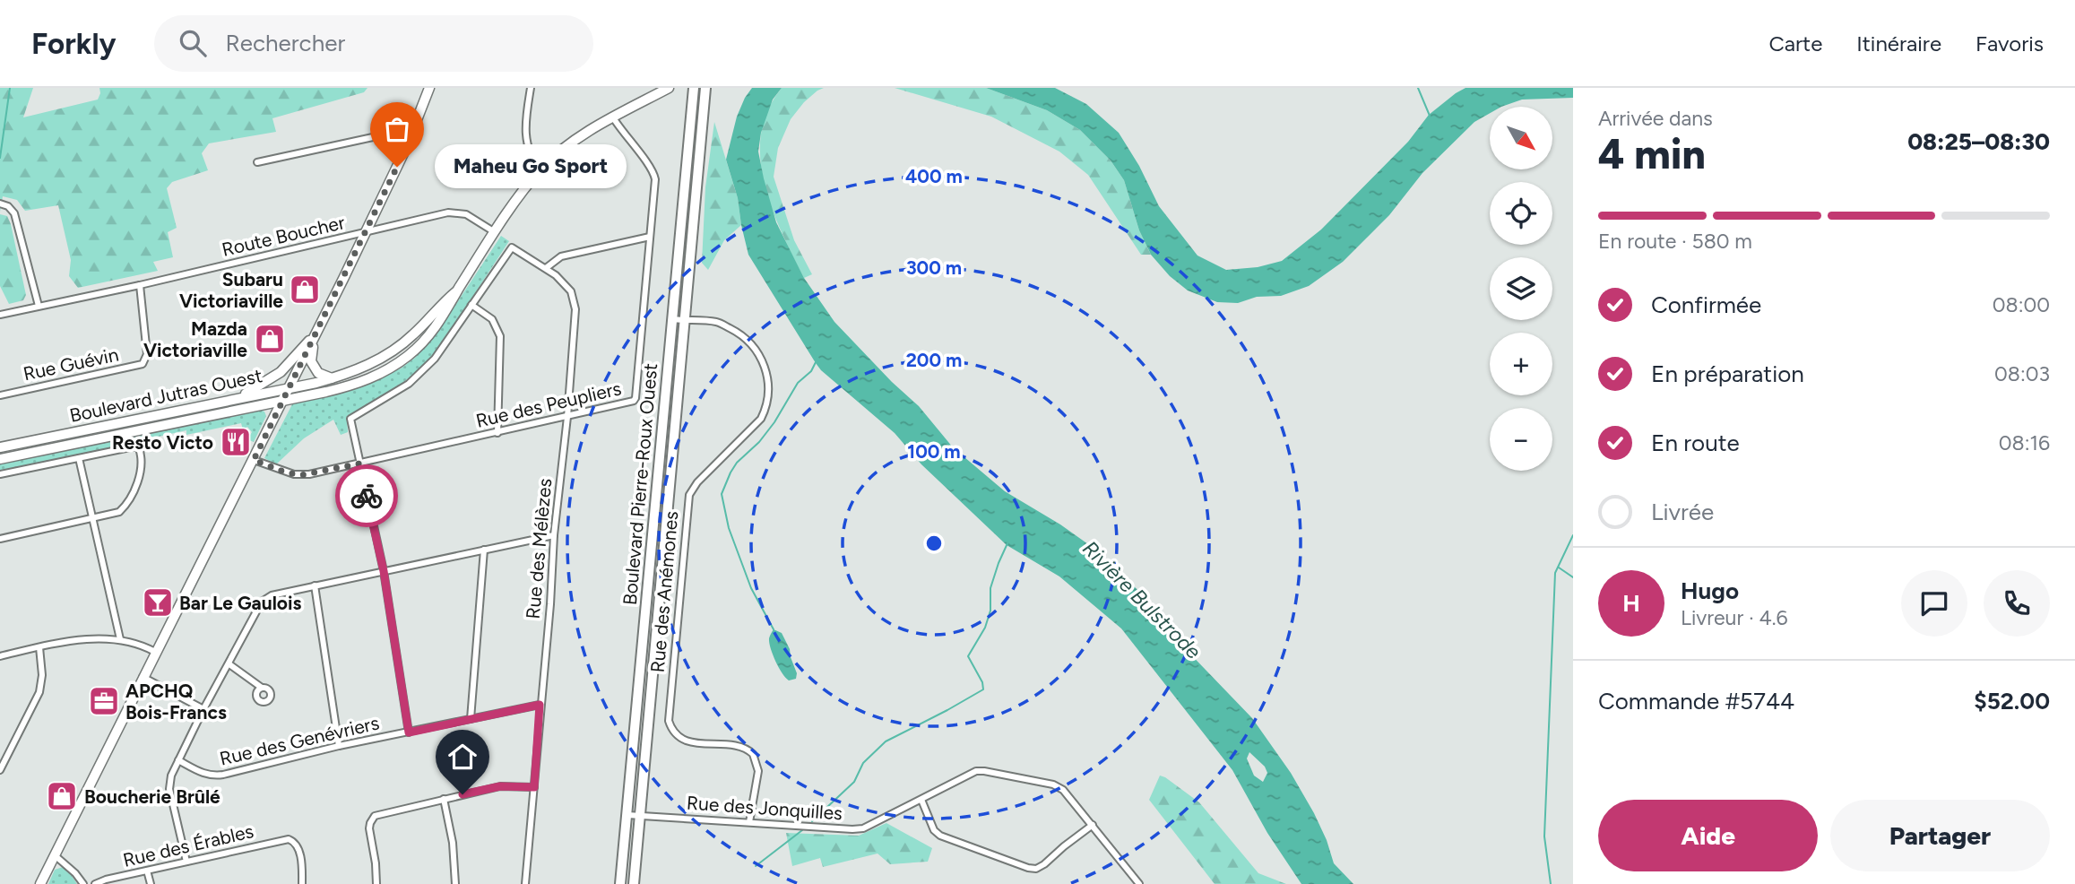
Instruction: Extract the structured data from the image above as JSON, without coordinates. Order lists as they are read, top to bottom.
{
  "streets": {
    "main road": ["Boulevard Jutras Ouest", "Boulevard Pierre-Roux Ouest"],
    "street": [
      "Route Boucher",
      "Rue Guévin",
      "Rue des Peupliers",
      "Rue des Mélèzes",
      "Rue des Anémones",
      "Rue des Genévriers",
      "Rue des Jonquilles",
      "Rue des Érables"
    ]
  },
  "crossings": [
    ["Route Boucher", "Rue Guévin"],
    ["Route Boucher", "Boulevard Jutras Ouest"],
    ["Boulevard Jutras Ouest", "Rue des Peupliers"],
    ["Rue des Peupliers", "Rue des Mélèzes"],
    ["Boulevard Pierre-Roux Ouest", "Rue des Anémones"],
    ["Boulevard Pierre-Roux Ouest", "Rue des Jonquilles"],
    ["Rue des Mélèzes", "Rue des Genévriers"],
    ["Rue des Anémones", "Rue des Jonquilles"]
  ],
  "water": ["Rivière Bulstrode"],
  "places": {
    "other": ["Maheu Go Sport"],
    "shop": ["Subaru Victoriaville", "Mazda Victoriaville", "Boucherie Brûlé"],
    "restaurant": ["Resto Victo"],
    "bar": ["Bar Le Gaulois"],
    "office": ["APCHQ Bois-Francs"]
  },
  "north": "bottom right",
  "page": {
    "header": "Forkly",
    "search": "Rechercher",
    "nav": ["Carte", "Itinéraire", "Favoris"],
    "heading": ["4 min", "Arrivée dans", "08:25–08:30"],
    "panel": [
      "Hugo",
      "Livreur · 4.6",
      "Commande #5744",
      "$52.00"
    ],
    "map_buttons": ["+", "−"],
    "bubble": "Maheu Go Sport",
    "bar": "En route · 580 m",
    "list": [
      ["Confirmée", "08:00"],
      ["En préparation", "08:03"],
      ["En route", "08:16"],
      "Livrée"
    ],
    "round": "H",
    "buttons": ["Aide", "Partager"]
  },
  "rings": [
    "400 m",
    "300 m",
    "200 m",
    "100 m"
  ]
}
